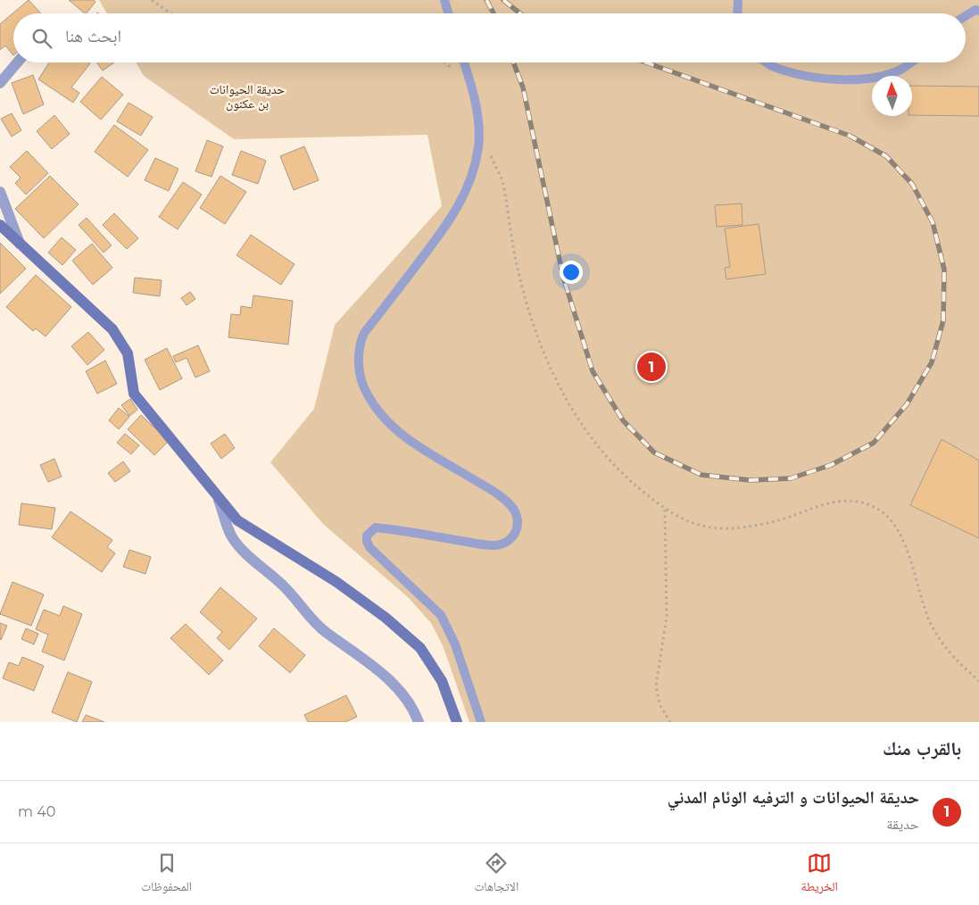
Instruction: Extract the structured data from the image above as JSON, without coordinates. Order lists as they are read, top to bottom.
{
  "parks": ["حديقة الحيوانات بن عكنون"],
  "north": "top",
  "page": {
    "search": "ابحث هنا",
    "pins": "1",
    "heading": "بالقرب منك",
    "list": [
      {
        "mark": "1",
        "name": "حديقة الحيوانات و الترفيه الوئام المدني",
        "note": "حديقة",
        "value": "40 m"
      }
    ],
    "nav": ["الخريطة", "الاتجاهات", "المحفوظات"]
  }
}
